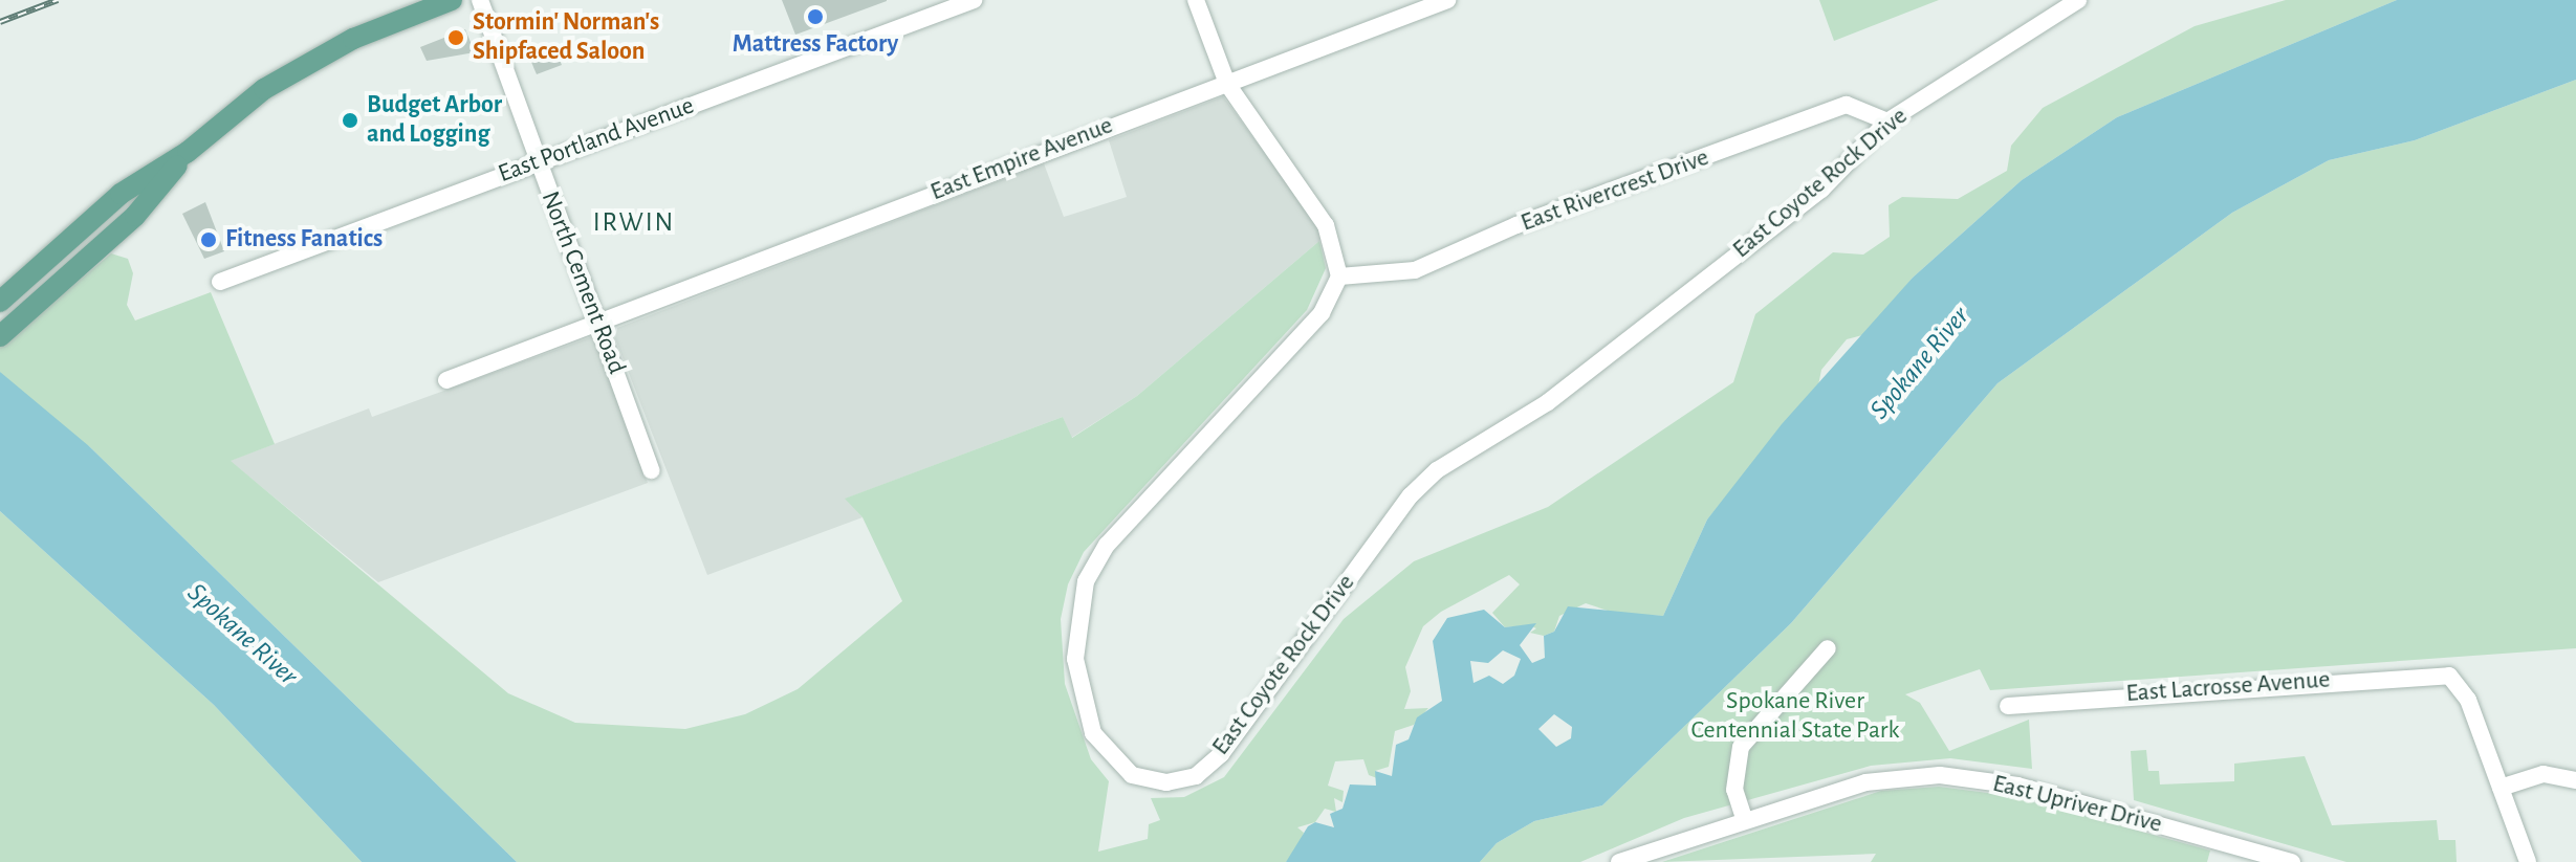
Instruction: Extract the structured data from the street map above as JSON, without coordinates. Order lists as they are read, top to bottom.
{
  "streets": {
    "street": [
      "East Portland Avenue",
      "East Empire Avenue",
      "East Coyote Rock Drive",
      "East Rivercrest Drive",
      "North Cement Road",
      "East Lacrosse Avenue",
      "East Upriver Drive"
    ]
  },
  "crossings": [
    ["East Portland Avenue", "North Cement Road"],
    ["East Empire Avenue", "North Cement Road"],
    ["East Coyote Rock Drive", "East Rivercrest Drive"]
  ],
  "districts": ["IRWIN"],
  "water": ["Spokane River"],
  "parks": ["Spokane River Centennial State Park"],
  "places": [
    "Mattress Factory",
    "Stormin' Norman's Shipfaced Saloon",
    "Budget Arbor and Logging",
    "Fitness Fanatics"
  ]
}
